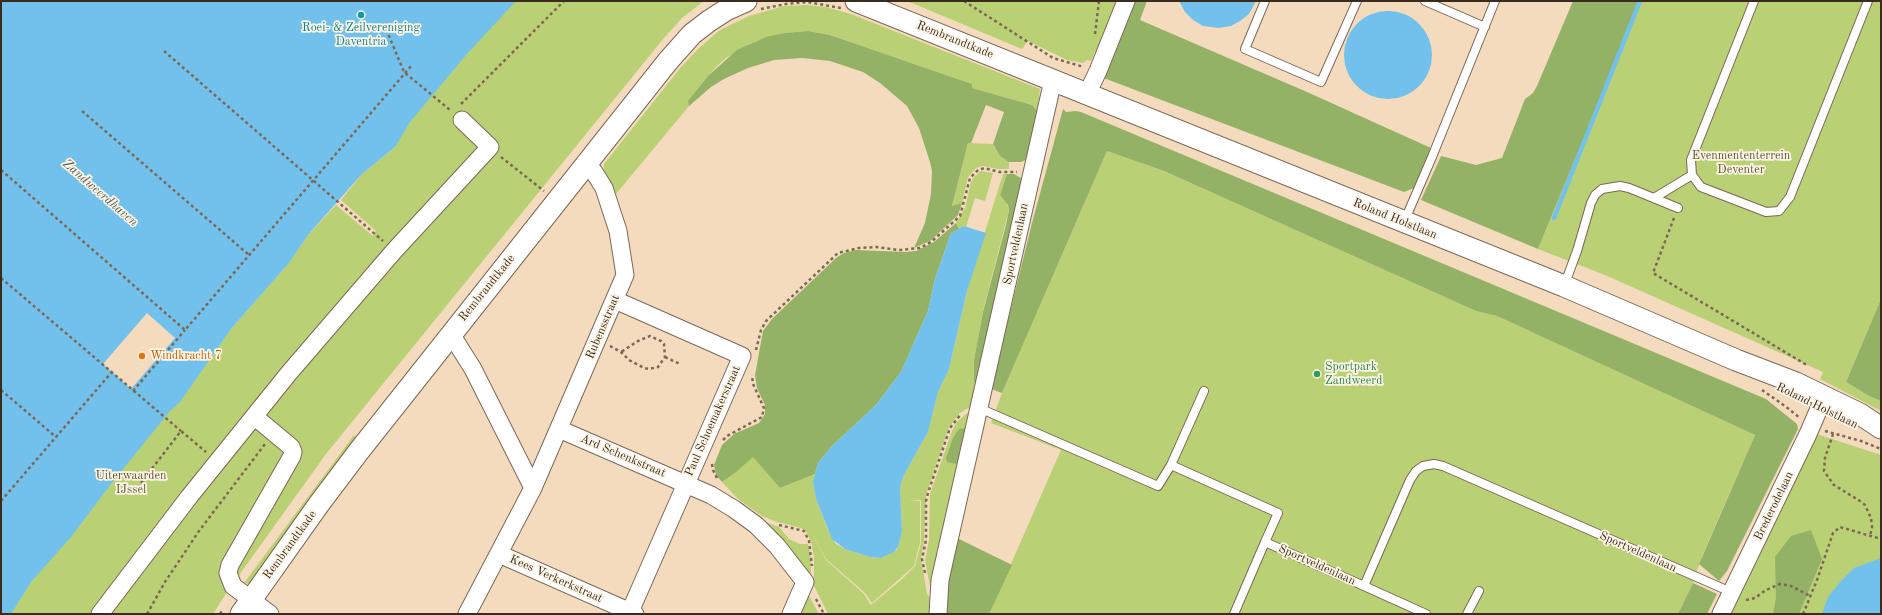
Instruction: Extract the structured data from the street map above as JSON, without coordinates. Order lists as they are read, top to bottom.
{
  "streets": {
    "street": [
      "Rembrandtkade",
      "Roland Holstlaan",
      "Sportveldenlaan",
      "Rubensstraat",
      "Paul Schoemakerstraat",
      "Ard Schenkstraat",
      "Brederodelaan",
      "Kees Verkerkstraat"
    ]
  },
  "crossings": [
    ["Rembrandtkade", "Roland Holstlaan"],
    ["Rembrandtkade", "Sportveldenlaan"],
    ["Rembrandtkade", "Rubensstraat"],
    ["Roland Holstlaan", "Sportveldenlaan"],
    ["Roland Holstlaan", "Brederodelaan"],
    ["Sportveldenlaan", "Brederodelaan"],
    ["Rubensstraat", "Paul Schoemakerstraat"],
    ["Rubensstraat", "Ard Schenkstraat"],
    ["Rubensstraat", "Kees Verkerkstraat"],
    ["Paul Schoemakerstraat", "Ard Schenkstraat"],
    ["Paul Schoemakerstraat", "Kees Verkerkstraat"]
  ],
  "water": ["Zandweerdhaven"],
  "parks": ["Evenmententerrein Deventer", "Uiterwaarden IJssel"],
  "places": ["Roei- & Zeilvereniging Daventria", "Windkracht 7", "Sportpark Zandweerd"]
}
